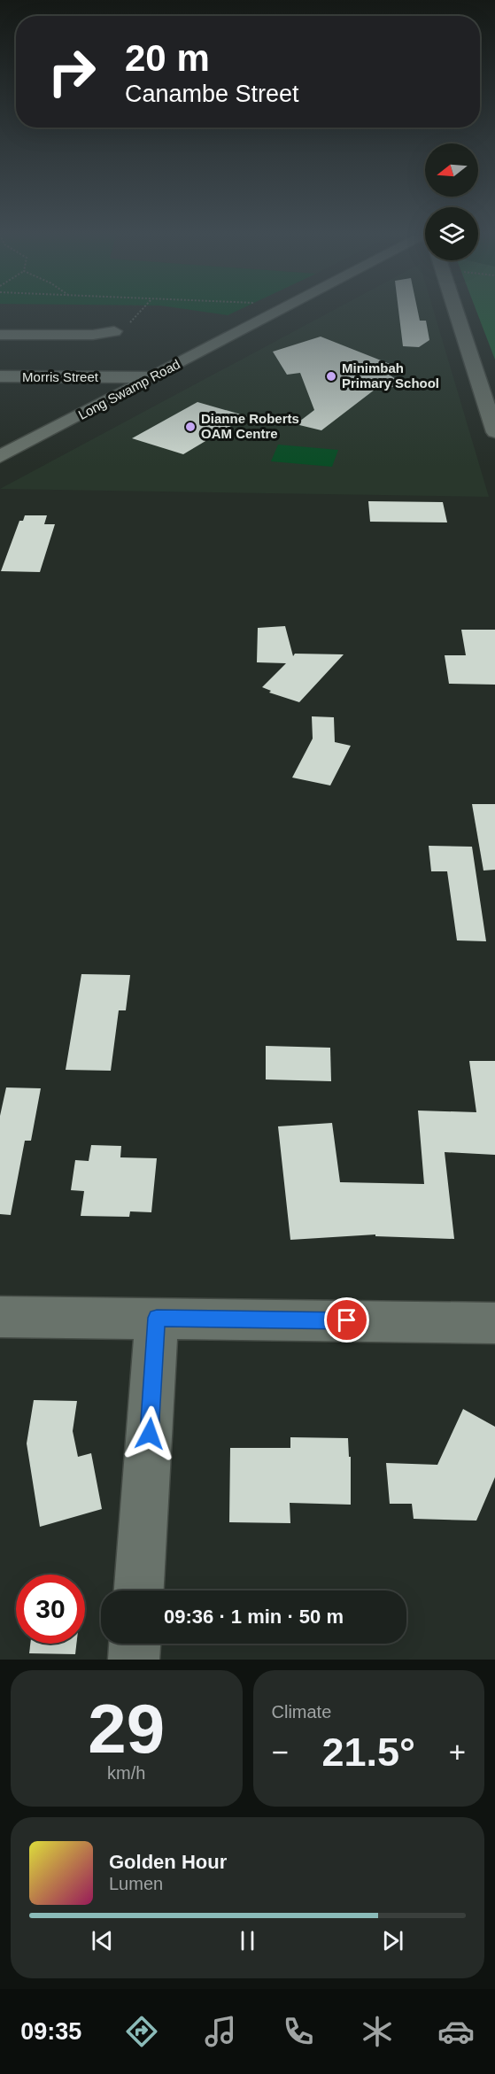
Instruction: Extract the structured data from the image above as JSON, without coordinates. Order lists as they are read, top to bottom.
{
  "streets": {
    "street": ["Morris Street", "Long Swamp Road"]
  },
  "crossings": [
    ["Morris Street", "Long Swamp Road"]
  ],
  "places": ["Minimbah Primary School", "Dianne Roberts OAM Centre"],
  "north": "left",
  "page": {
    "turn": ["20 m", "Canambe Street"],
    "limit": "30",
    "trip": "09:36 · 1 min · 50 m",
    "tile": [
      ["29", "km/h"],
      "Climate"
    ],
    "heat": ["−", "21.5°", "+"],
    "song": ["Golden Hour", "Lumen"],
    "tabs": "09:35"
  }
}
